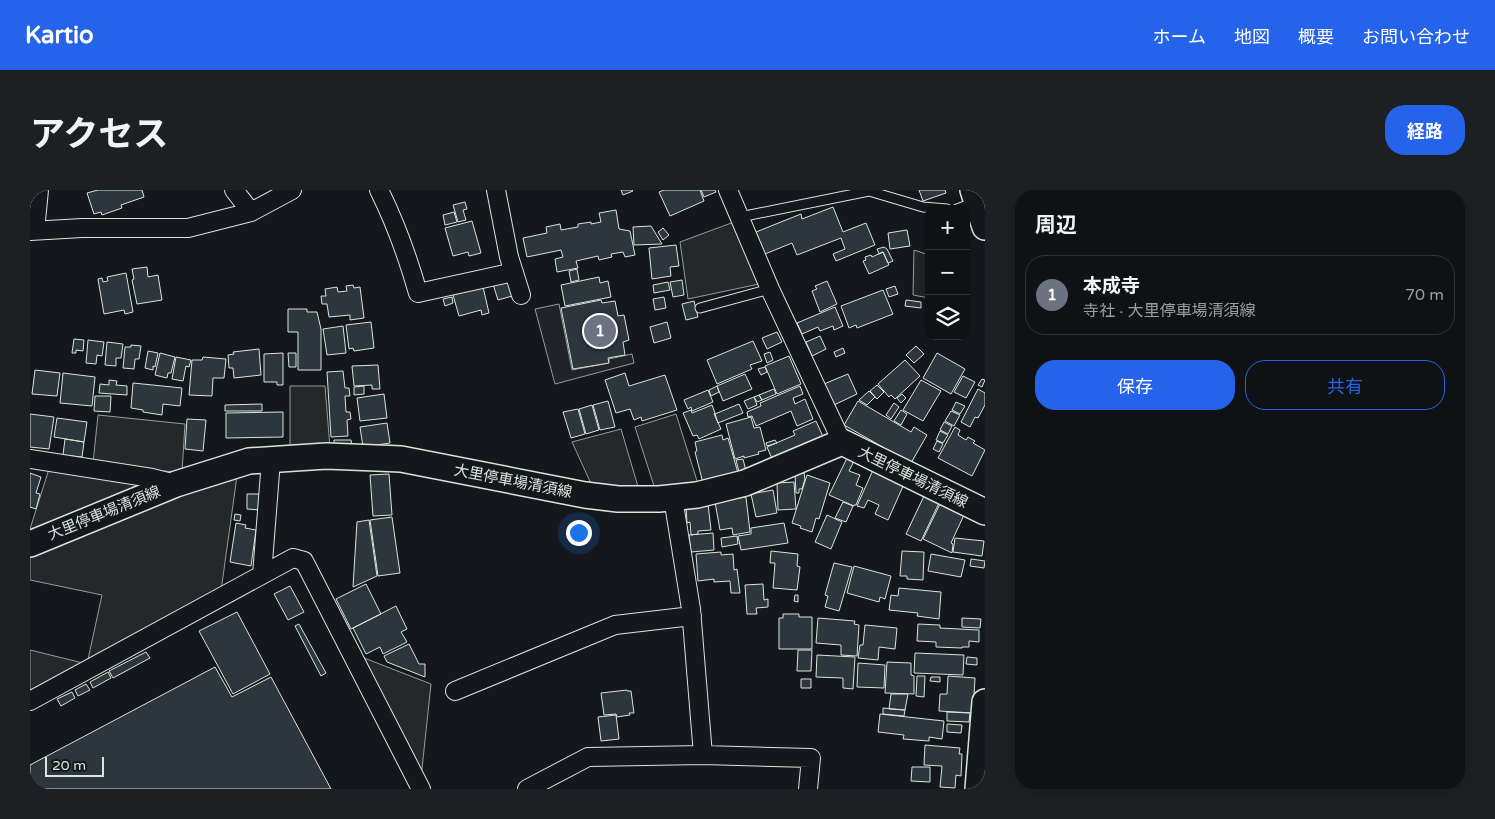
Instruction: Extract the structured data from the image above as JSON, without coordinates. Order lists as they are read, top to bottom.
{
  "streets": {
    "main road": ["大里停車場清須線"]
  },
  "scale_bar": "20 m",
  "page": {
    "header": "Kartio",
    "nav": [
      "ホーム",
      "地図",
      "概要",
      "お問い合わせ"
    ],
    "title": "アクセス",
    "buttons": [
      "経路",
      ["保存", "共有"]
    ],
    "heading": "周辺",
    "map_buttons": ["+", "−"],
    "list": [
      {
        "mark": "1",
        "name": "本成寺",
        "note": "寺社 · 大里停車場清須線",
        "value": "70 m"
      }
    ],
    "pins": "1",
    "scale": "20 m"
  }
}
